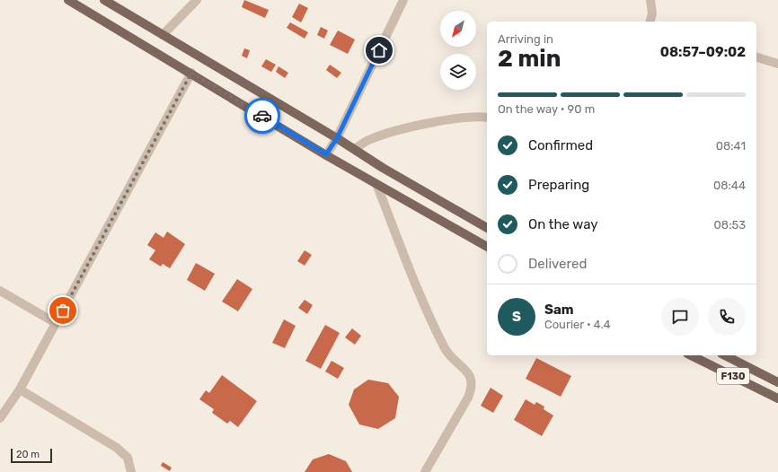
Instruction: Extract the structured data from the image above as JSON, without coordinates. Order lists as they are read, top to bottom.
{
  "streets": {
    "main road": ["F130"]
  },
  "scale_bar": "20 m",
  "north": "bottom left",
  "page": {
    "heading": ["2 min", "Arriving in", "08:57–09:02"],
    "panel": ["Sam", "Courier · 4.4"],
    "bar": "On the way · 90 m",
    "list": [
      ["Confirmed", "08:41"],
      ["Preparing", "08:44"],
      ["On the way", "08:53"],
      "Delivered"
    ],
    "round": "S",
    "scale": "20 m"
  }
}
